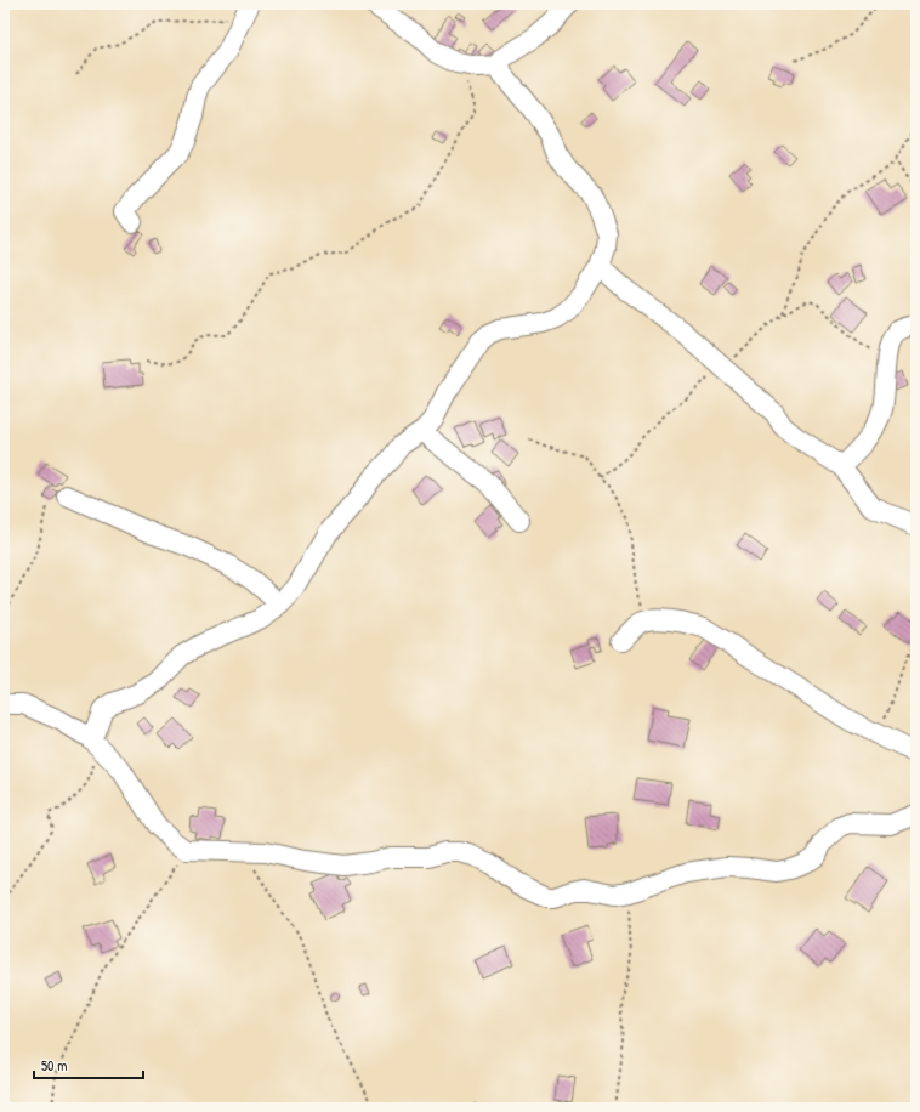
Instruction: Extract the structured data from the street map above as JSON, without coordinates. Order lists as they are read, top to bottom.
{
  "scale_bar": "50 m"
}
